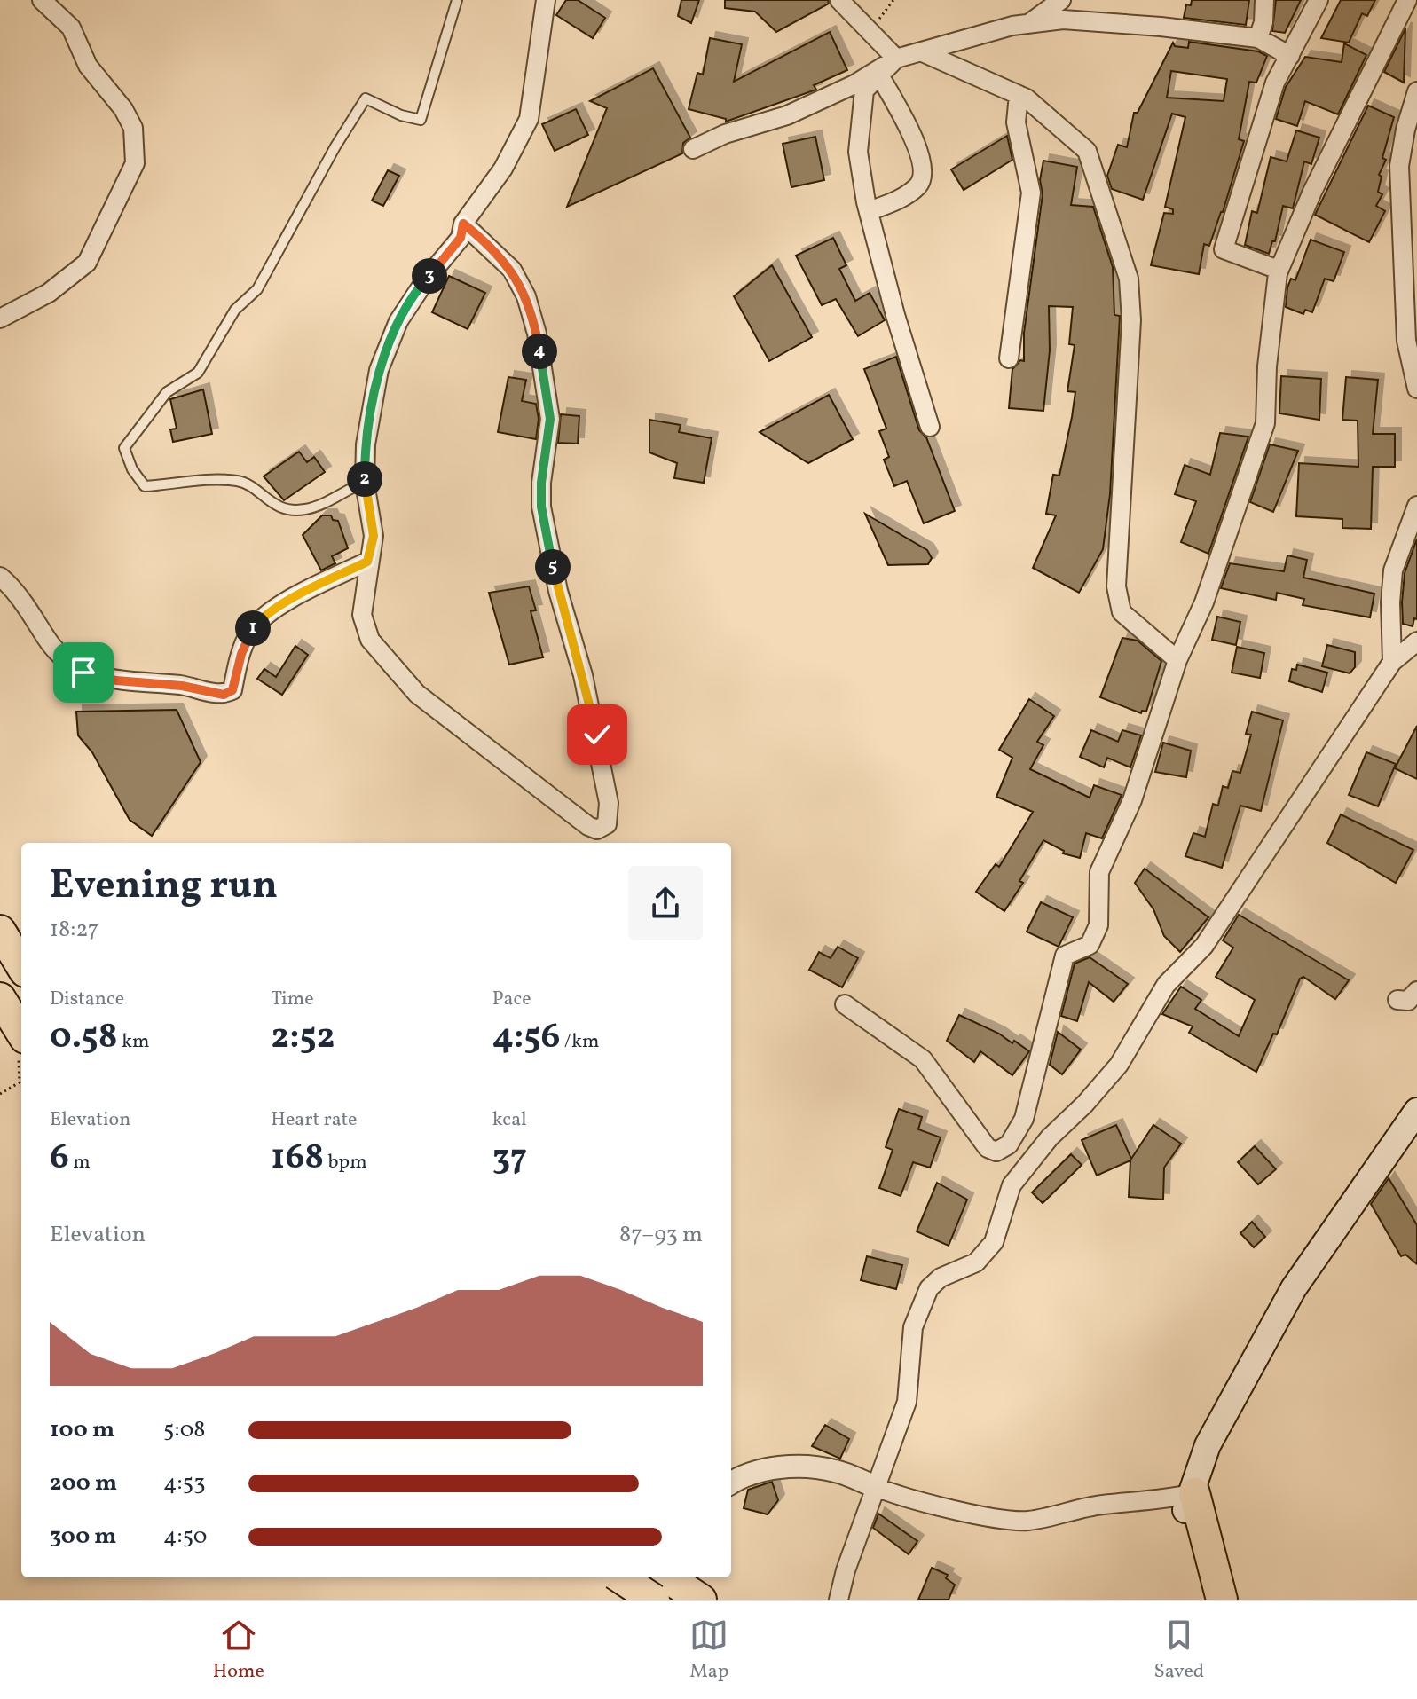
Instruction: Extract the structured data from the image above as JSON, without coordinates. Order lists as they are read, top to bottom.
{
  "page": {
    "pins": [
      "3",
      "4",
      "2",
      "5",
      "1"
    ],
    "heading": ["Evening run", "18:27"],
    "stats": [
      ["Distance", "0.58 km"],
      ["Time", "2:52"],
      ["Pace", "4:56 /km"],
      ["Elevation", "6 m"],
      ["Heart rate", "168 bpm"],
      ["kcal", "37"]
    ],
    "chart": ["Elevation", "87–93 m"],
    "list": [
      {
        "name": "100 m",
        "note": "5:08"
      },
      {
        "name": "200 m",
        "note": "4:53"
      },
      {
        "name": "300 m",
        "note": "4:50"
      }
    ],
    "tabs": ["Home", "Map", "Saved"]
  }
}
